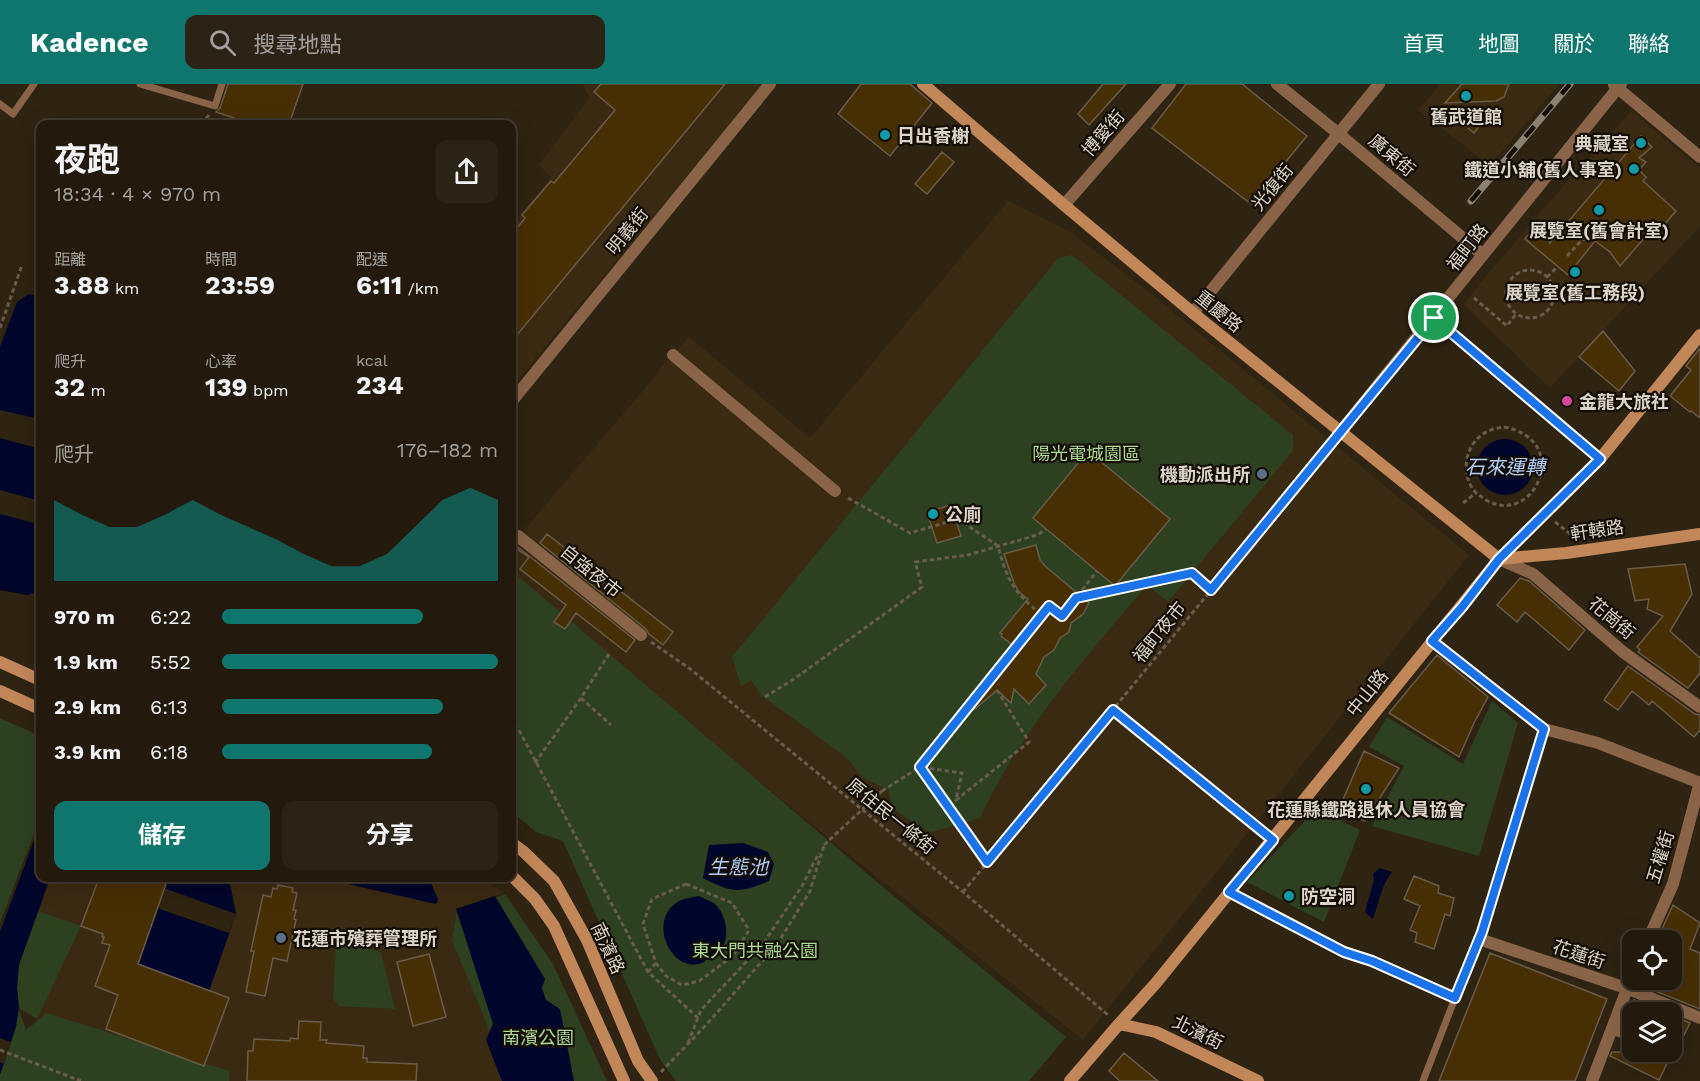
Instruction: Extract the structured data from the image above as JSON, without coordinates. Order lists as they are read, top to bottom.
{
  "streets": {
    "street": [
      "博愛街",
      "廣東街",
      "光復街",
      "明義街",
      "福町路",
      "重慶路",
      "軒轅路",
      "自強夜市",
      "花崗街",
      "中山路",
      "五權街",
      "南濱路",
      "花蓮街",
      "北濱街"
    ],
    "path": ["福町夜市", "原住民一條街"]
  },
  "crossings": [
    ["博愛街", "重慶路"],
    ["廣東街", "光復街"],
    ["廣東街", "福町路"],
    ["光復街", "重慶路"],
    ["福町路", "重慶路"],
    ["福町路", "福町夜市"],
    ["重慶路", "軒轅路"],
    ["重慶路", "花崗街"],
    ["重慶路", "福町夜市"],
    ["重慶路", "中山路"],
    ["軒轅路", "花崗街"],
    ["軒轅路", "中山路"],
    ["自強夜市", "原住民一條街"],
    ["花崗街", "中山路"],
    ["福町夜市", "原住民一條街"],
    ["中山路", "原住民一條街"],
    ["中山路", "北濱街"],
    ["原住民一條街", "北濱街"]
  ],
  "water": ["石來運轉", "生態池"],
  "parks": ["陽光電城園區", "東大門共融公園", "南濱公園"],
  "places": [
    "舊武道館",
    "日出香榭",
    "典藏室",
    "鐵道小舖(舊人事室)",
    "展覽室(舊會計室)",
    "展覽室(舊工務段)",
    "金龍大旅社",
    "機動派出所",
    "公廁",
    "花蓮縣鐵路退休人員協會",
    "防空洞",
    "花蓮市殯葬管理所"
  ],
  "page": {
    "header": "Kadence",
    "search": "搜尋地點",
    "nav": [
      "首頁",
      "地圖",
      "關於",
      "聯絡"
    ],
    "heading": ["夜跑", "18:34 · 4 × 970 m"],
    "stats": [
      ["距離", "3.88 km"],
      ["時間", "23:59"],
      ["配速", "6:11 /km"],
      ["爬升", "32 m"],
      ["心率", "139 bpm"],
      ["kcal", "234"]
    ],
    "chart": ["爬升", "176–182 m"],
    "list": [
      {
        "name": "970 m",
        "note": "6:22"
      },
      {
        "name": "1.9 km",
        "note": "5:52"
      },
      {
        "name": "2.9 km",
        "note": "6:13"
      },
      {
        "name": "3.9 km",
        "note": "6:18"
      }
    ],
    "buttons": ["儲存", "分享"]
  }
}
